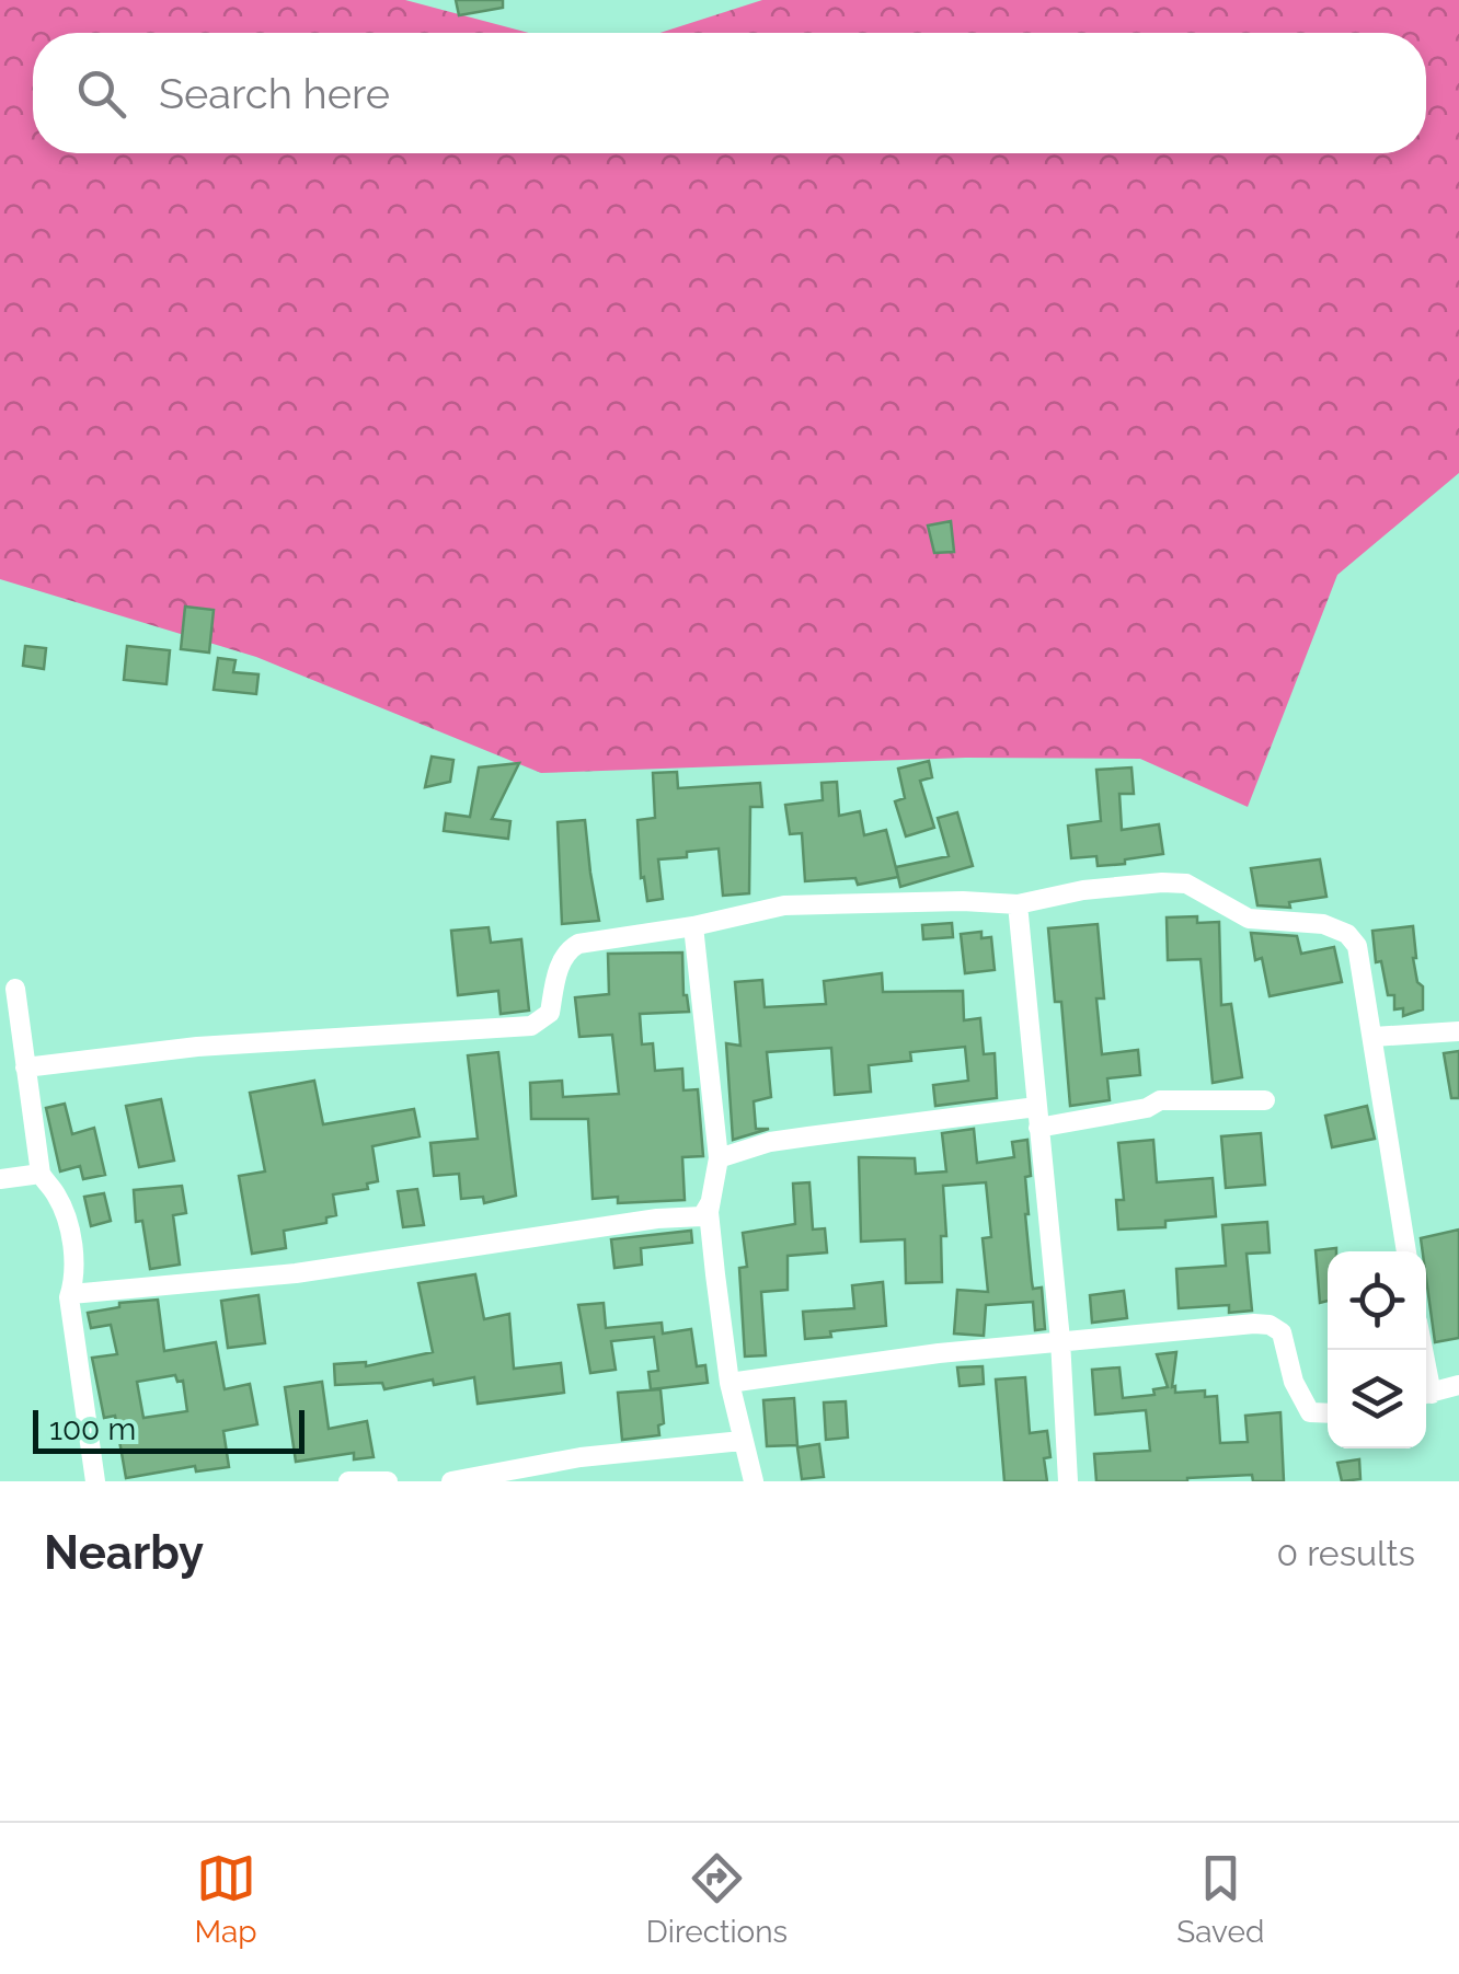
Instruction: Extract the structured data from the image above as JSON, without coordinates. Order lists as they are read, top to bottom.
{
  "scale_bar": "100 m",
  "page": {
    "search": "Search here",
    "scale": "100 m",
    "heading": ["Nearby", "0 results"],
    "nav": ["Map", "Directions", "Saved"]
  }
}
